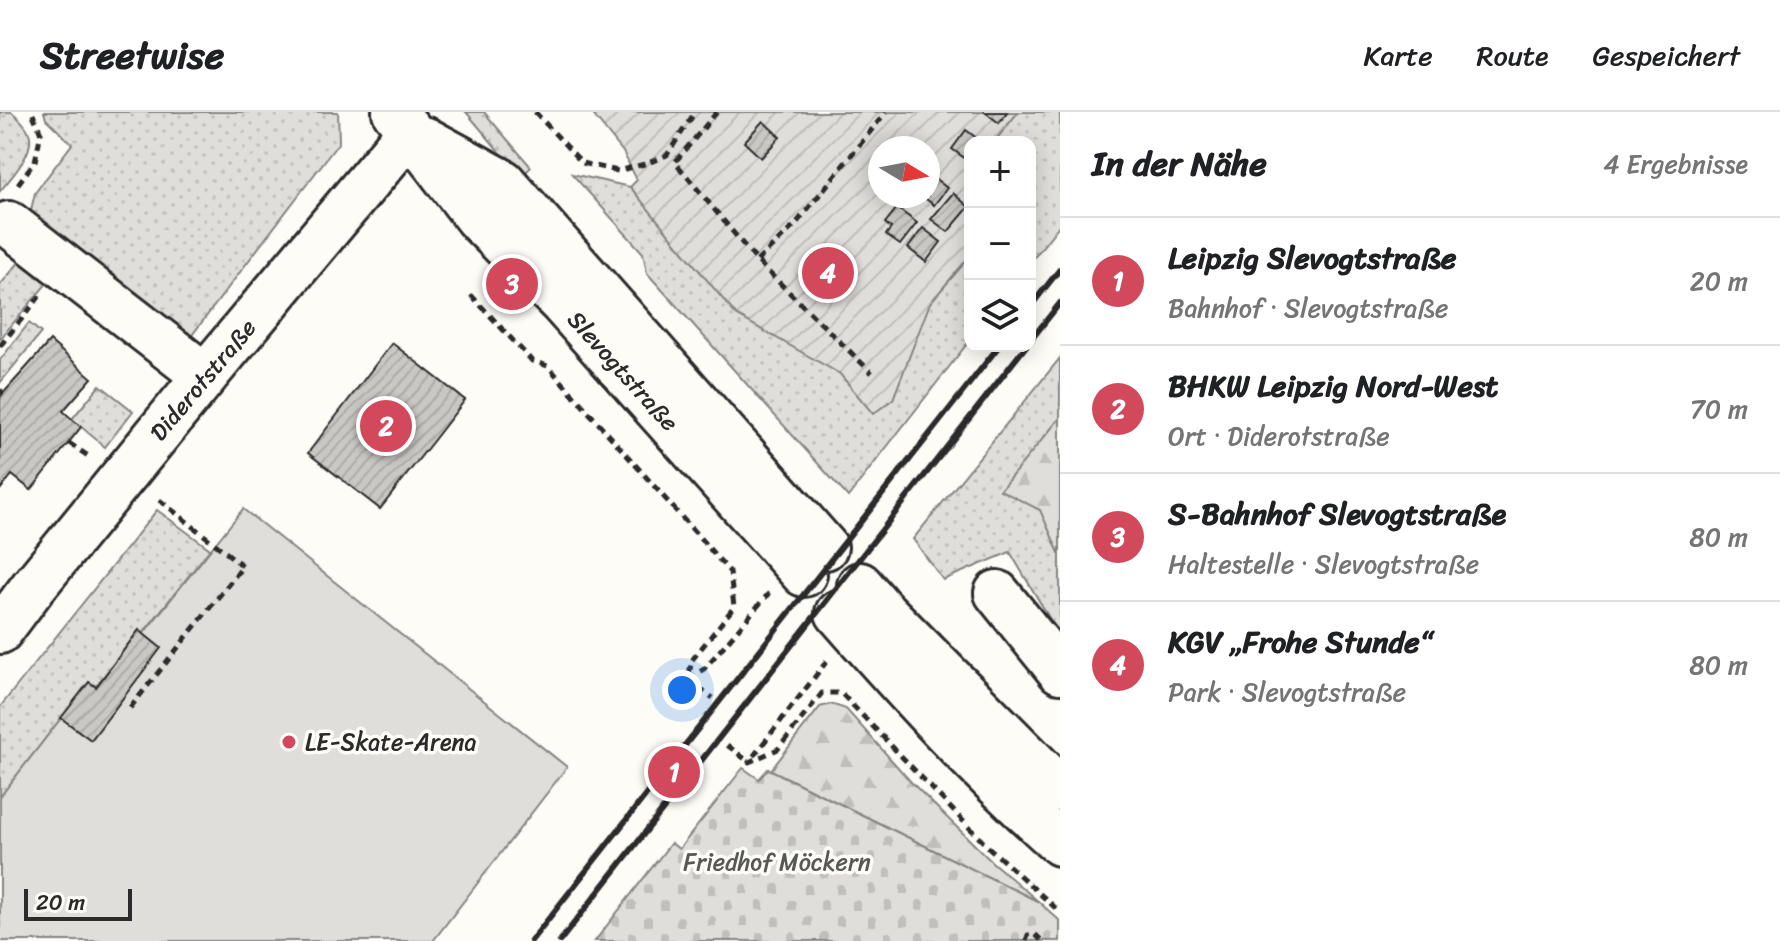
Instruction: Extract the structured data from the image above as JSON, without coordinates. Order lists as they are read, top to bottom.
{
  "streets": {
    "main road": ["Slevogtstraße", "Diderotstraße"]
  },
  "crossings": [
    ["Slevogtstraße", "Diderotstraße"]
  ],
  "parks": ["Friedhof Möckern"],
  "places": ["LE-Skate-Arena"],
  "scale_bar": "20 m",
  "north": "right",
  "page": {
    "header": "Streetwise",
    "nav": ["Karte", "Route", "Gespeichert"],
    "heading": ["In der Nähe", "4 Ergebnisse"],
    "map_buttons": ["+", "−"],
    "list": [
      {
        "mark": "1",
        "name": "Leipzig Slevogtstraße",
        "note": "Bahnhof · Slevogtstraße",
        "value": "20 m"
      },
      {
        "mark": "2",
        "name": "BHKW Leipzig Nord-West",
        "note": "Ort · Diderotstraße",
        "value": "70 m"
      },
      {
        "mark": "3",
        "name": "S-Bahnhof Slevogtstraße",
        "note": "Haltestelle · Slevogtstraße",
        "value": "80 m"
      },
      {
        "mark": "4",
        "name": "KGV „Frohe Stunde“",
        "note": "Park · Slevogtstraße",
        "value": "80 m"
      }
    ],
    "pins": [
      "4",
      "3",
      "2",
      "1"
    ],
    "scale": "20 m"
  }
}
